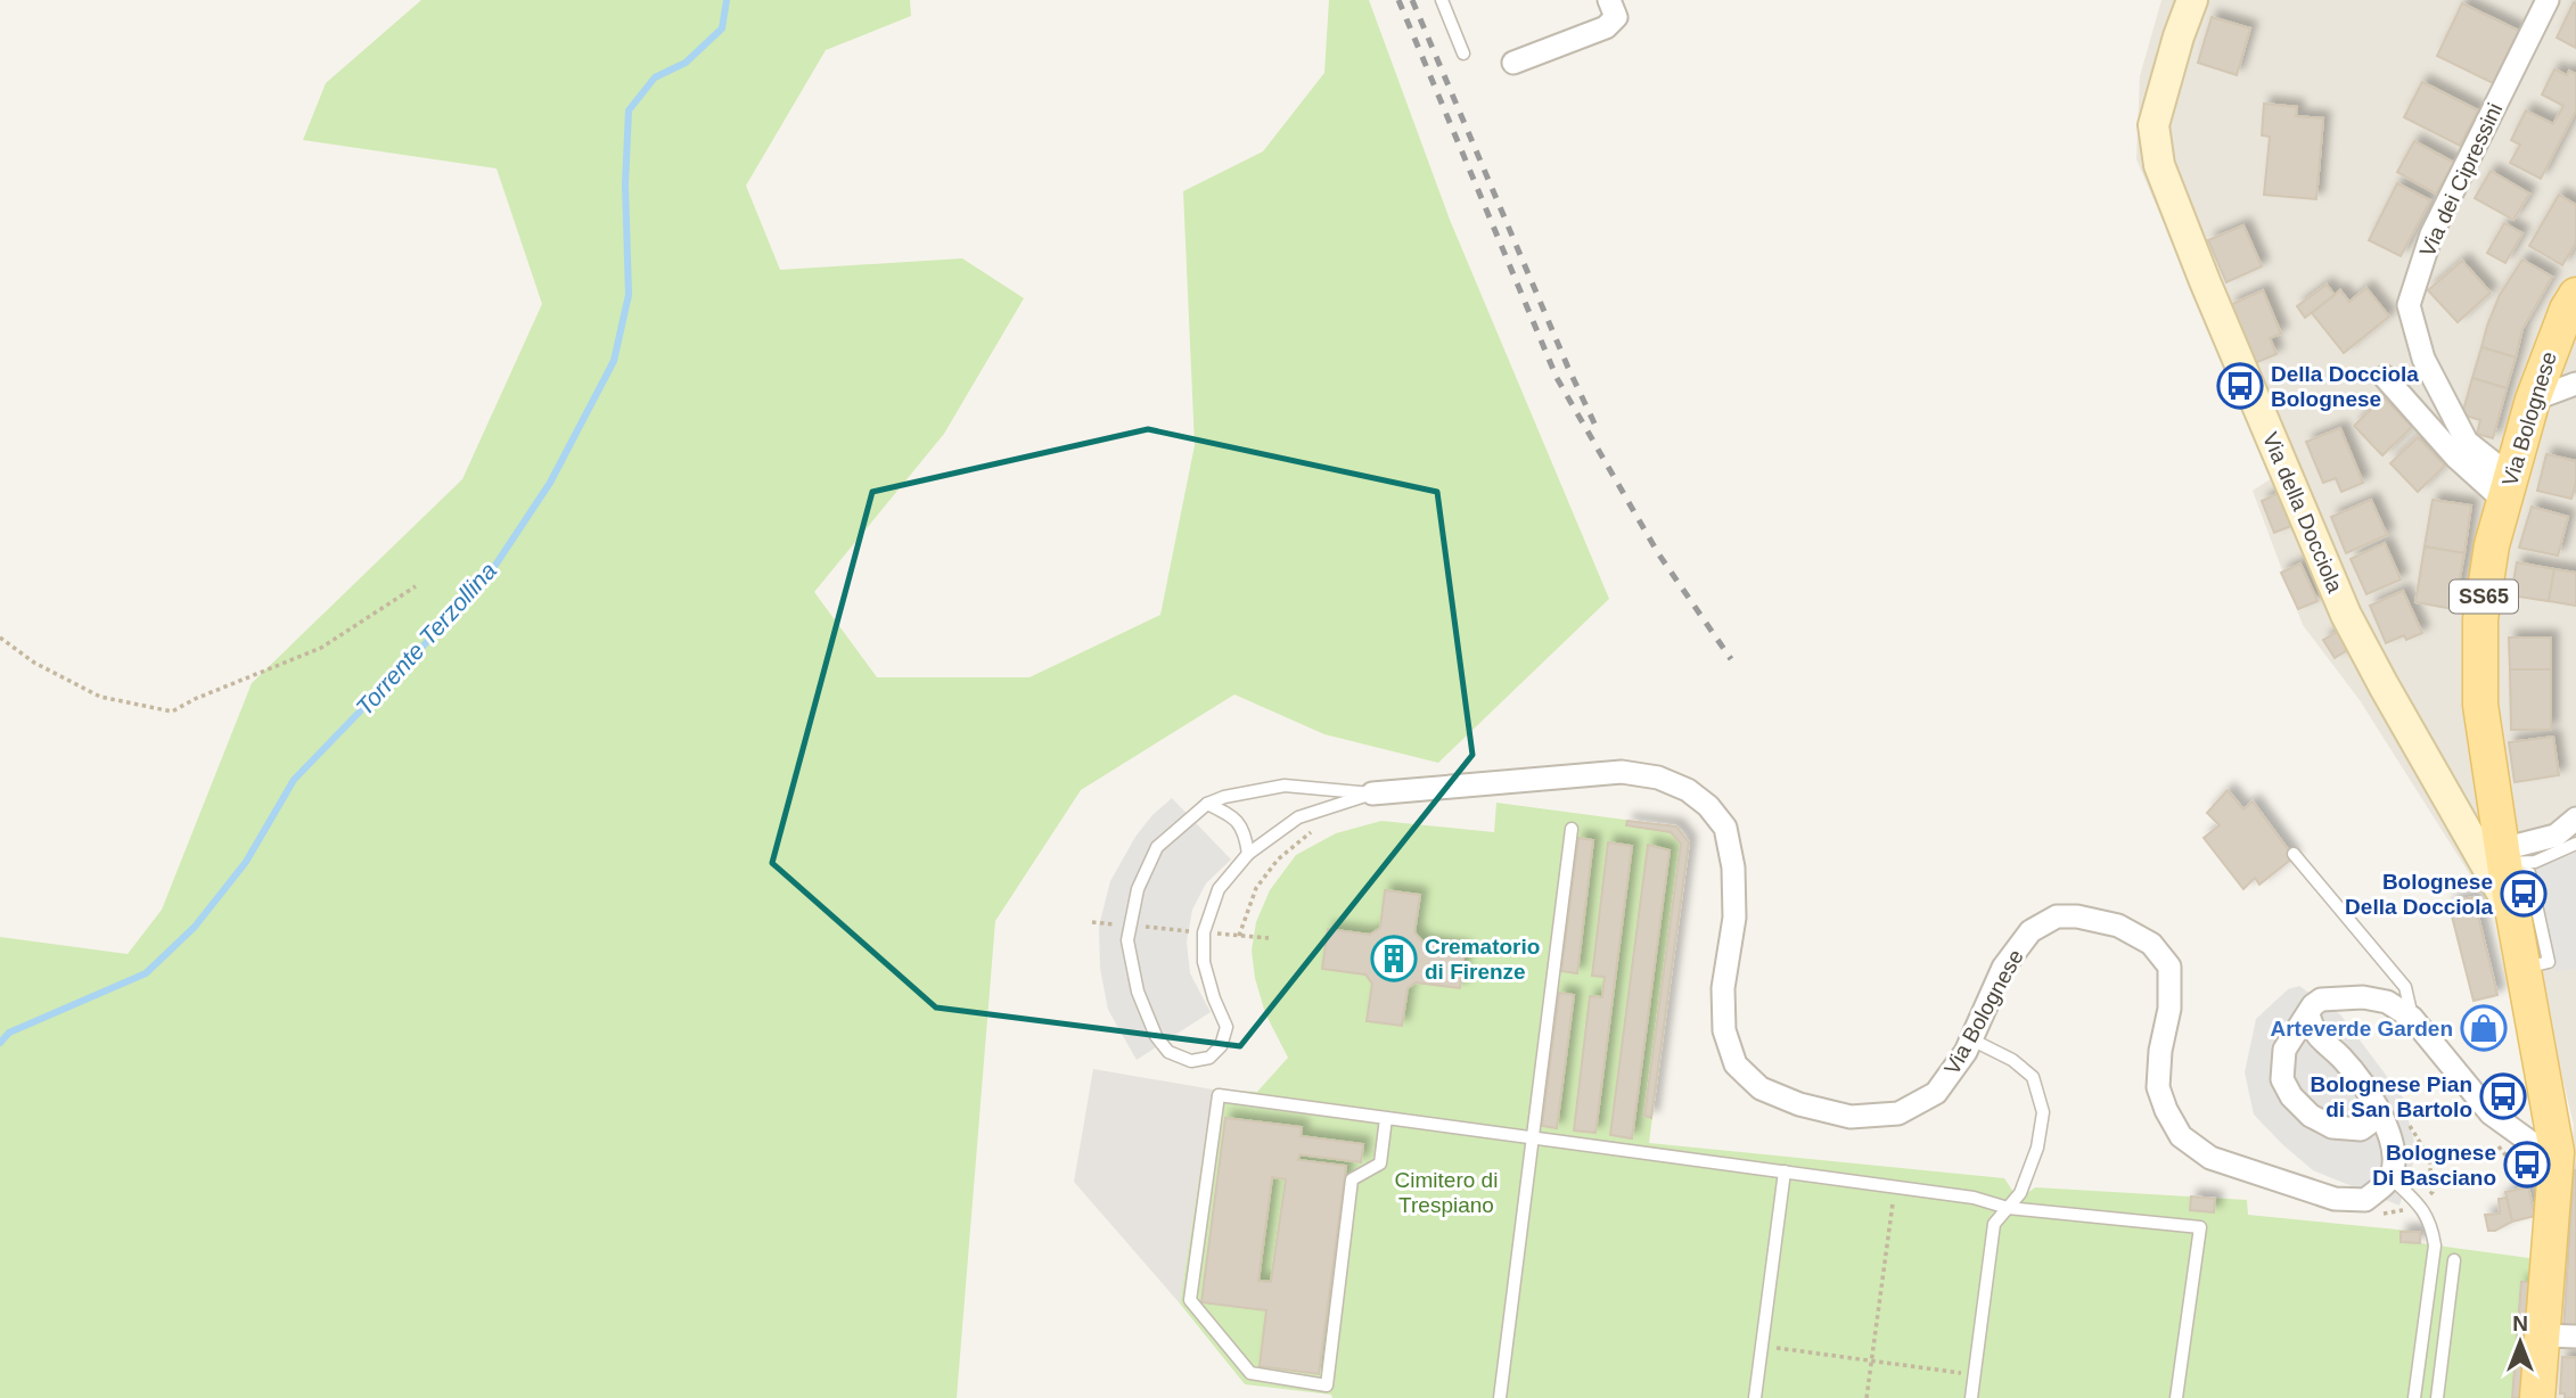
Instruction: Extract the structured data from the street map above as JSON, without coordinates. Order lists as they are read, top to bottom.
{
  "streets": {
    "main road": ["Via Bolognese", "SS65"],
    "street": ["Via dei Cipressini", "Via della Docciola"]
  },
  "crossings": [
    ["Via dei Cipressini", "Via Bolognese"],
    ["Via Bolognese", "Via della Docciola"]
  ],
  "water": ["Torrente Terzollina"],
  "parks": ["Cimitero di Trespiano"],
  "places": {
    "bus stop": [
      "Della Docciola Bolognese",
      "Bolognese Della Docciola",
      "Bolognese Pian di San Bartolo",
      "Bolognese Di Basciano"
    ],
    "building": ["Crematorio di Firenze"],
    "shop": ["Arteverde Garden"]
  },
  "north": "top"
}
